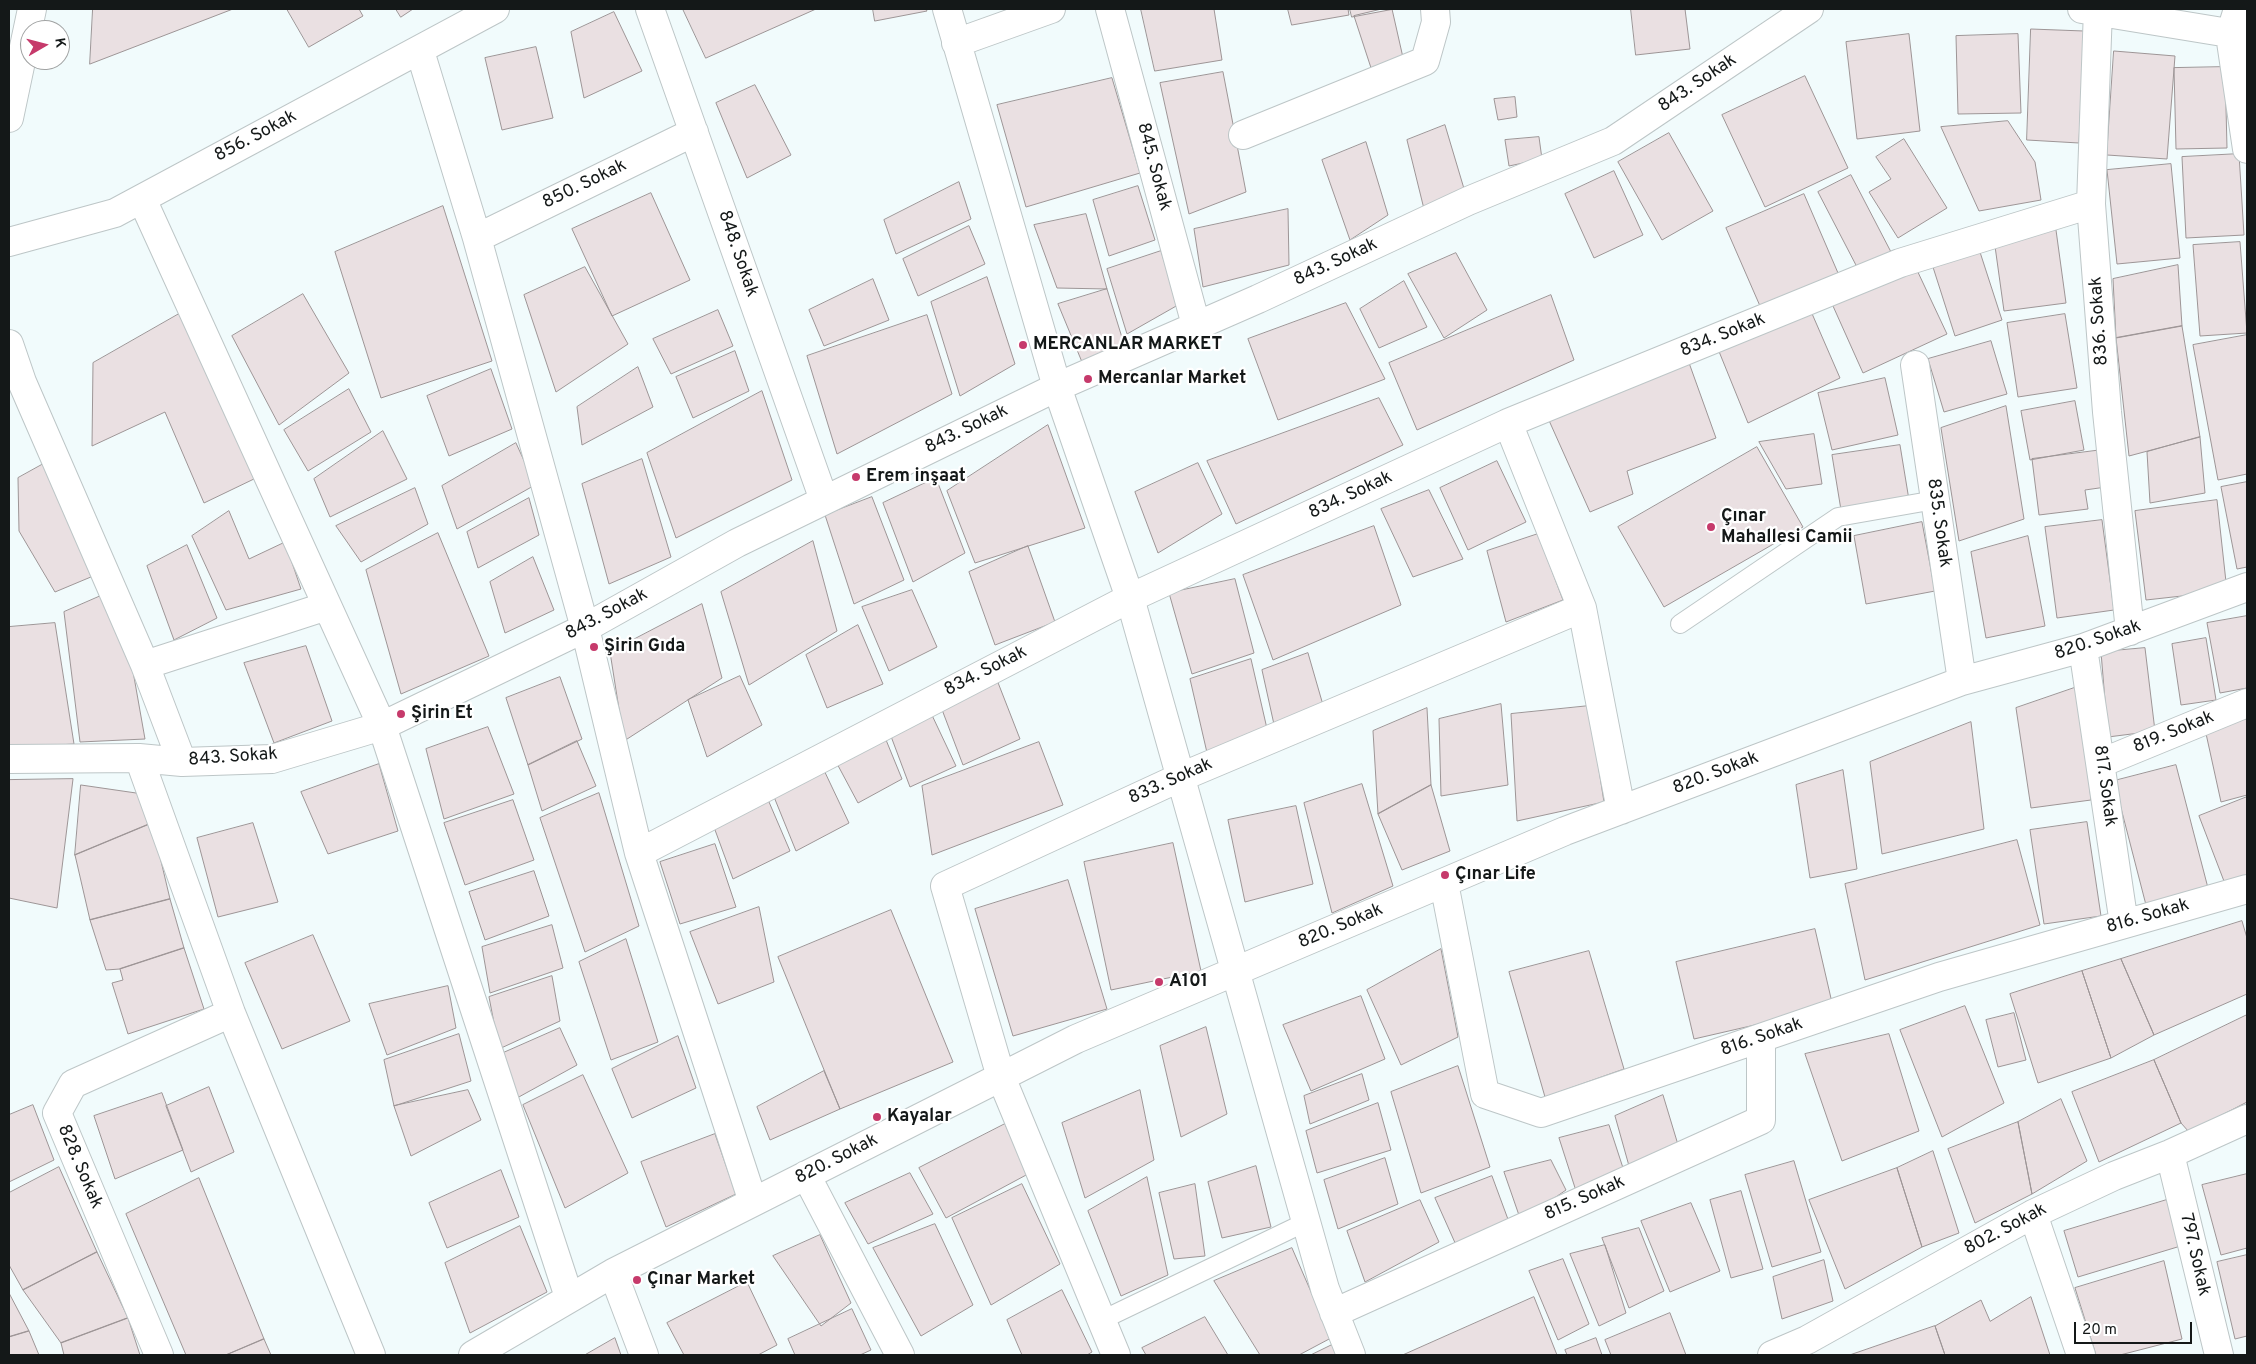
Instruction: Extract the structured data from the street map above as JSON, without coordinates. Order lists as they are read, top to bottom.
{
  "streets": {
    "street": [
      "843. Sokak",
      "856. Sokak",
      "845. Sokak",
      "850. Sokak",
      "848. Sokak",
      "836. Sokak",
      "834. Sokak",
      "835. Sokak",
      "820. Sokak",
      "819. Sokak",
      "833. Sokak",
      "817. Sokak",
      "816. Sokak",
      "828. Sokak",
      "815. Sokak",
      "802. Sokak",
      "797. Sokak"
    ]
  },
  "crossings": [
    ["843. Sokak", "845. Sokak"],
    ["843. Sokak", "848. Sokak"],
    ["850. Sokak", "848. Sokak"],
    ["836. Sokak", "834. Sokak"],
    ["836. Sokak", "820. Sokak"],
    ["835. Sokak", "820. Sokak"],
    ["820. Sokak", "833. Sokak"],
    ["820. Sokak", "817. Sokak"],
    ["820. Sokak", "816. Sokak"],
    ["819. Sokak", "817. Sokak"],
    ["817. Sokak", "816. Sokak"],
    ["816. Sokak", "815. Sokak"],
    ["802. Sokak", "797. Sokak"]
  ],
  "places": [
    "MERCANLAR MARKET",
    "Mercanlar Market",
    "Erem inşaat",
    "Çınar Mahallesi Camii",
    "Şirin Gıda",
    "Şirin Et",
    "Çınar Life",
    "A101",
    "Kayalar",
    "Çınar Market"
  ],
  "scale_bar": "20 m",
  "north": "right"
}
